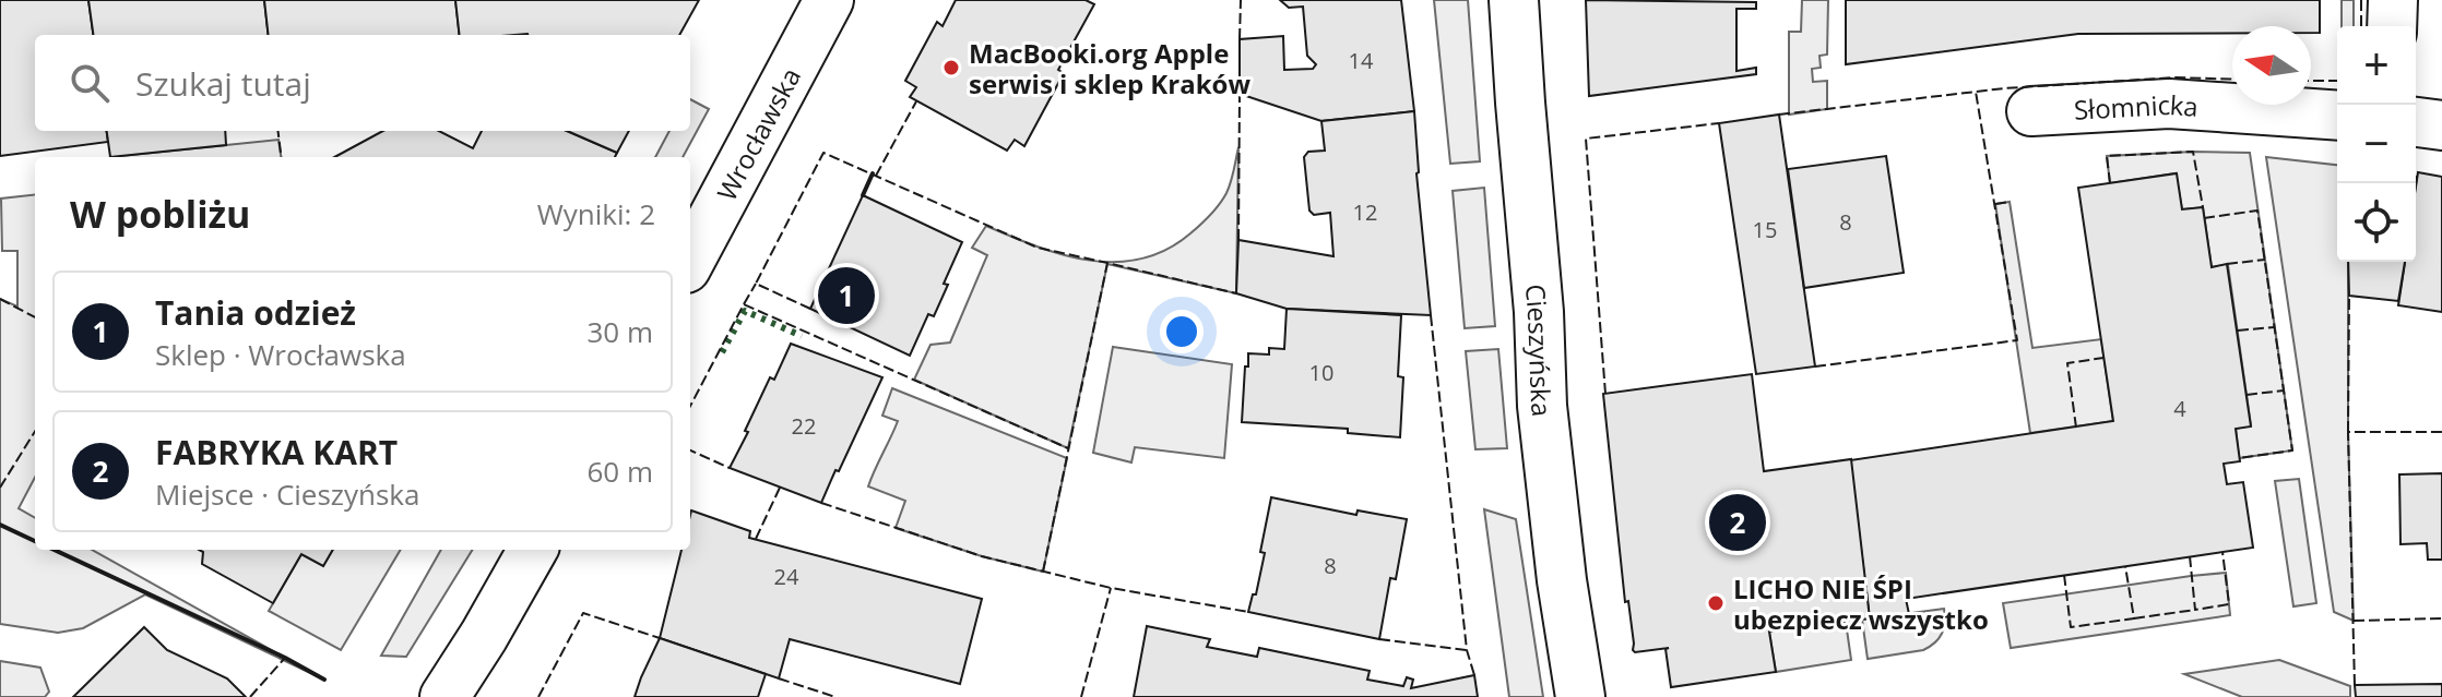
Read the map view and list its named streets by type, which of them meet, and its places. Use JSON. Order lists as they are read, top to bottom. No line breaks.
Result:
{"streets":{"street":["Słomnicka","Wrocławska","Cieszyńska"]},"places":["MacBooki.org Apple serwis i sklep Kraków","LICHO NIE ŚPI ubezpiecz wszystko"],"house_numbers":["14","12","8","15","10","4","22","8","24"],"north":"left","page":{"map_buttons":["+","−"],"search":"Szukaj tutaj","heading":["W pobliżu","Wyniki: 2"],"pins":["1","2"],"list":[{"mark":"1","name":"Tania odzież","note":"Sklep · Wrocławska","value":"30 m"},{"mark":"2","name":"FABRYKA KART","note":"Miejsce · Cieszyńska","value":"60 m"}]}}
